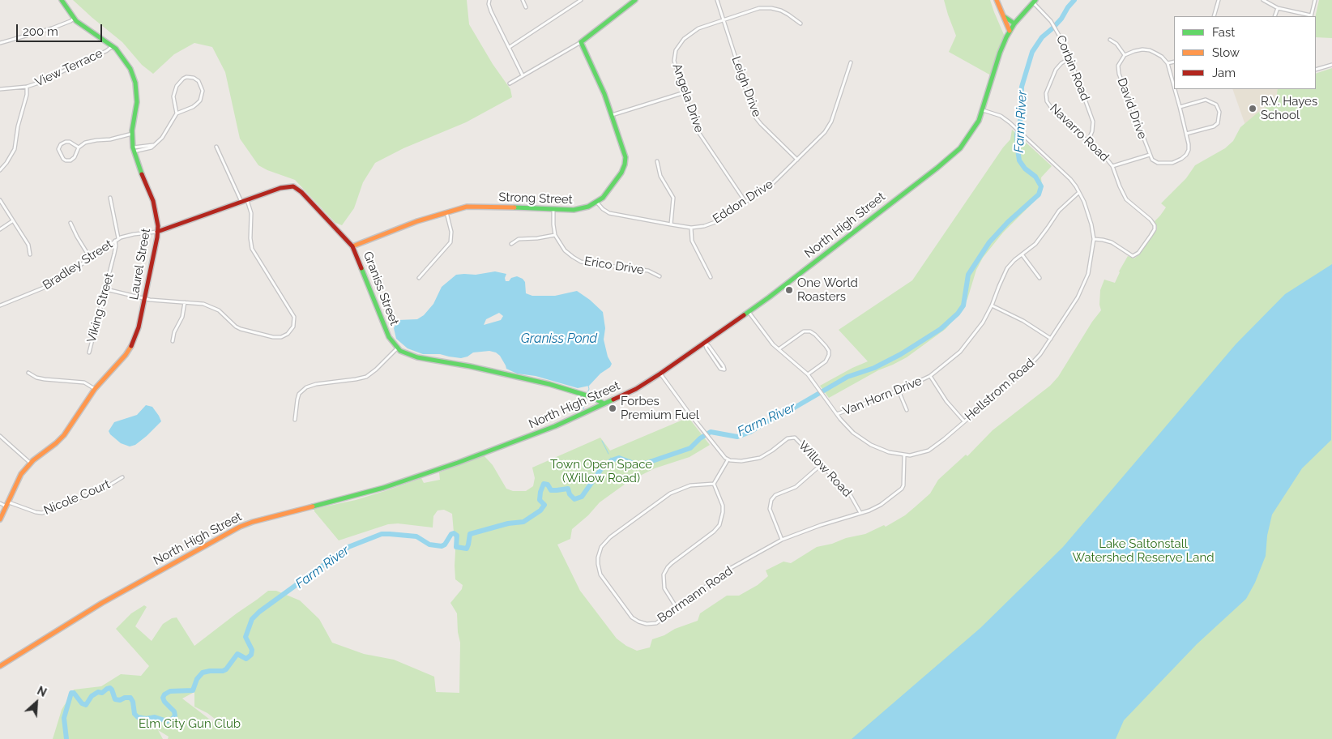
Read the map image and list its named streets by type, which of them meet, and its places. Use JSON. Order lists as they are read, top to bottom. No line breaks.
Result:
{"streets":{"street":["View Terrace","Corbin Road","Leigh Drive","Angela Drive","David Drive","Navarro Road","Strong Street","Eddon Drive","North High Street","Laurel Street","Bradley Street","Erico Drive","Graniss Street","Viking Street","Hellstrom Road","Van Horn Drive","Willow Road","Nicole Court","Borrmann Road"]},"crossings":[["View Terrace","Laurel Street"],["Corbin Road","Navarro Road"],["Corbin Road","North High Street"],["Leigh Drive","Angela Drive"],["Leigh Drive","Eddon Drive"],["Angela Drive","Eddon Drive"],["David Drive","Navarro Road"],["Navarro Road","Hellstrom Road"],["Strong Street","Eddon Drive"],["Strong Street","Erico Drive"],["Strong Street","Graniss Street"],["North High Street","Hellstrom Road"],["Laurel Street","Bradley Street"],["Laurel Street","Graniss Street"],["Laurel Street","Nicole Court"],["Bradley Street","Graniss Street"],["Bradley Street","Viking Street"],["Hellstrom Road","Van Horn Drive"],["Hellstrom Road","Borrmann Road"],["Willow Road","Borrmann Road"]],"water":["Farm River","Graniss Pond"],"parks":["Town Open Space (Willow Road)","Lake Saltonstall Watershed Reserve Land","Elm City Gun Club"],"places":["R.V. Hayes School","One World Roasters","Forbes Premium Fuel"],"legend":["Fast","Slow","Jam"],"scale_bar":"200 m","north":"top right"}
